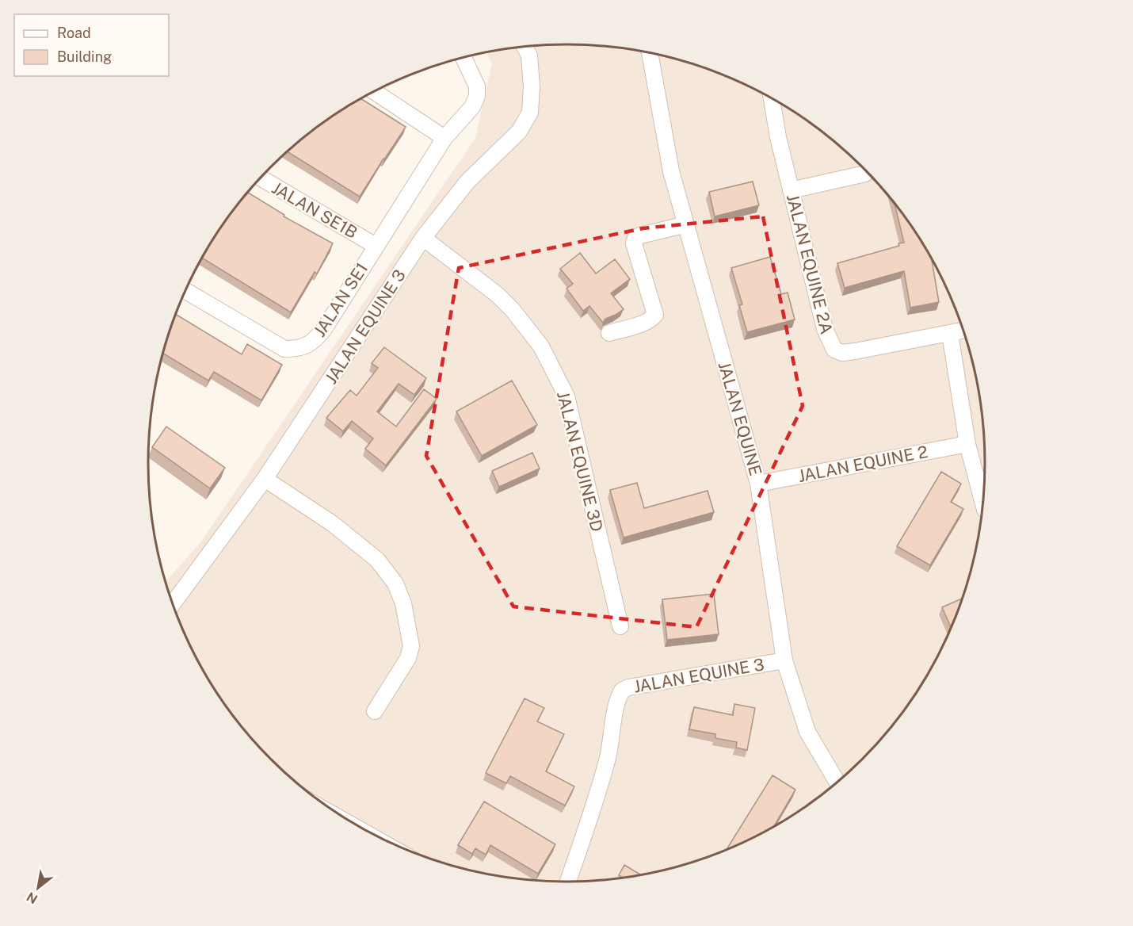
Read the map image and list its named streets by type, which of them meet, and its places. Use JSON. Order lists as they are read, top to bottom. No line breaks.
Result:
{"streets":{"street":["JALAN SE1B","JALAN EQUINE 2A","JALAN SE1","JALAN EQUINE 3","JALAN EQUINE","JALAN EQUINE 3D","JALAN EQUINE 2"]},"crossings":[["JALAN SE1B","JALAN SE1"],["JALAN EQUINE 3","JALAN EQUINE"],["JALAN EQUINE 3","JALAN EQUINE 3D"],["JALAN EQUINE","JALAN EQUINE 2"]],"legend":["Road","Building"],"north":"bottom left"}
